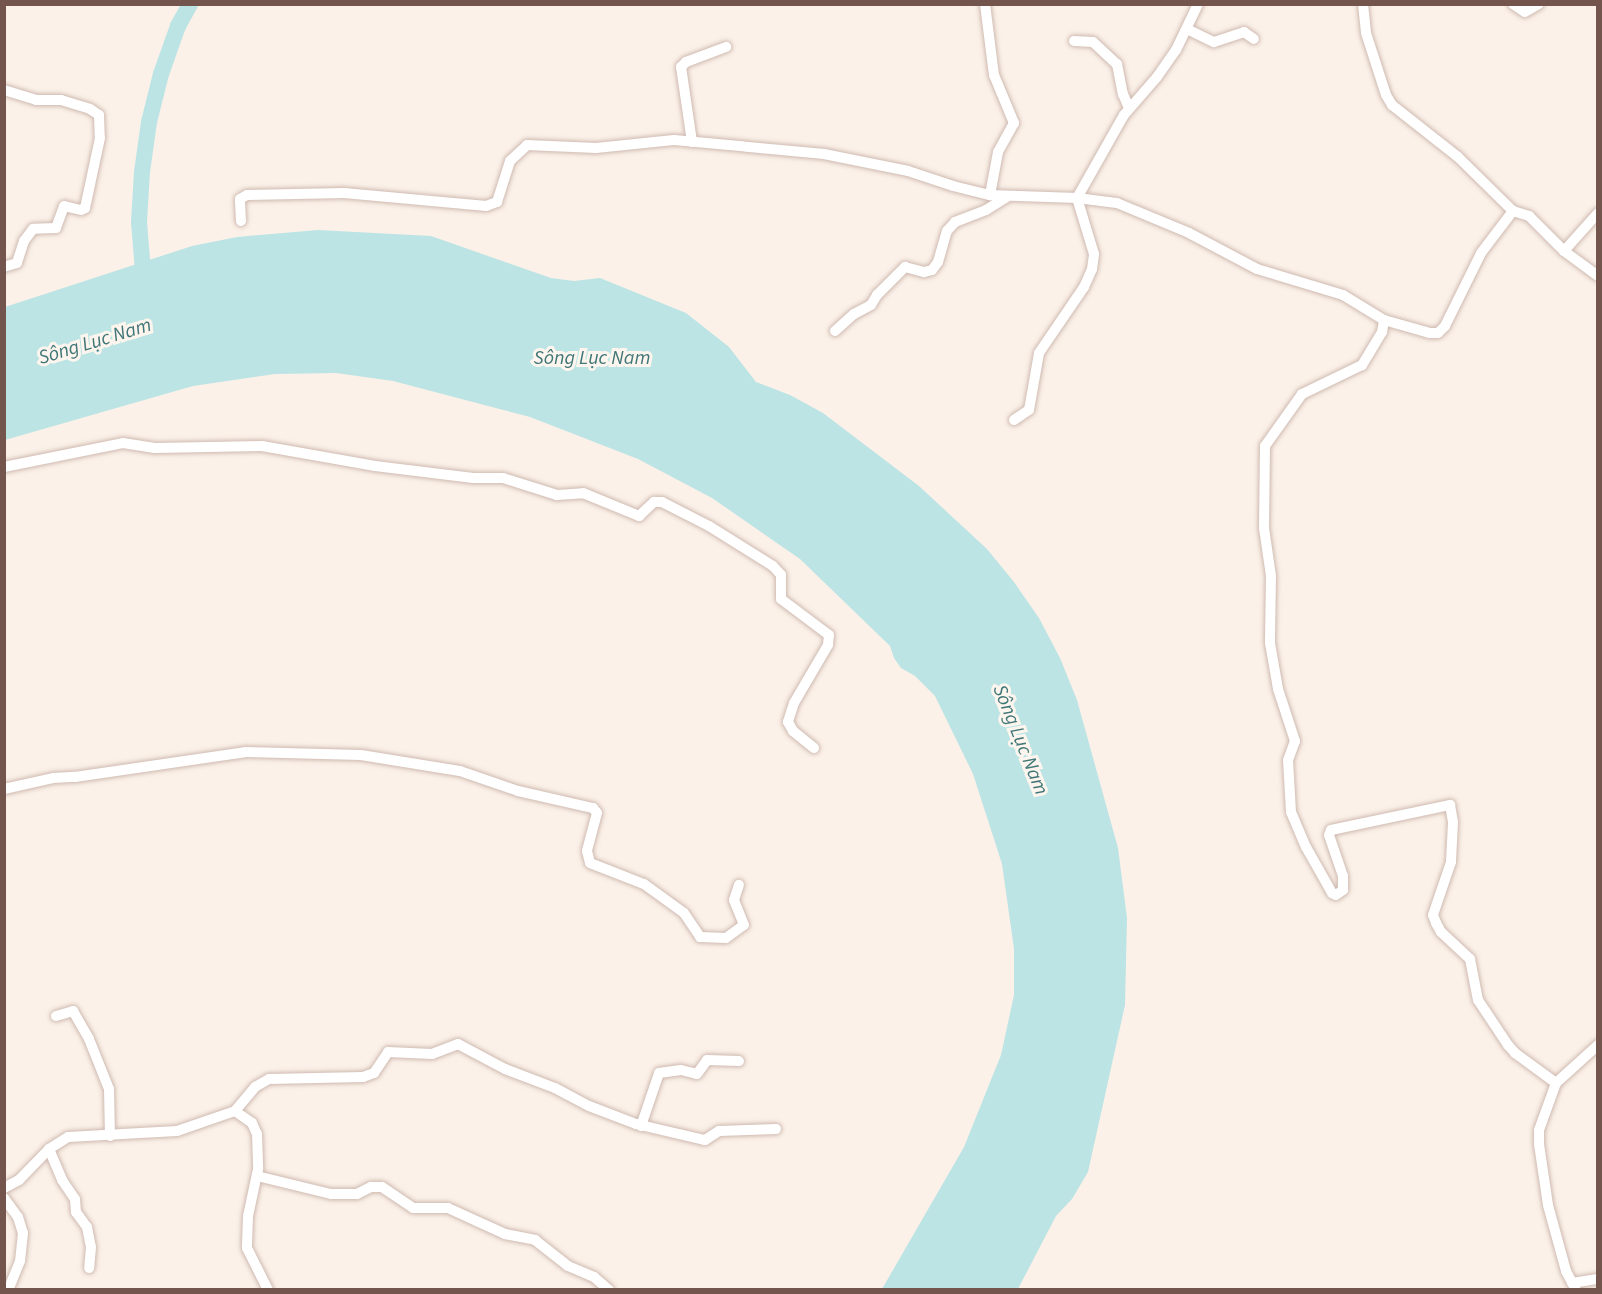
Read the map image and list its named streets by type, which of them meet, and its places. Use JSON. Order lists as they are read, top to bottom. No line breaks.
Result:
{"water":["Sông Lục Nam"]}
